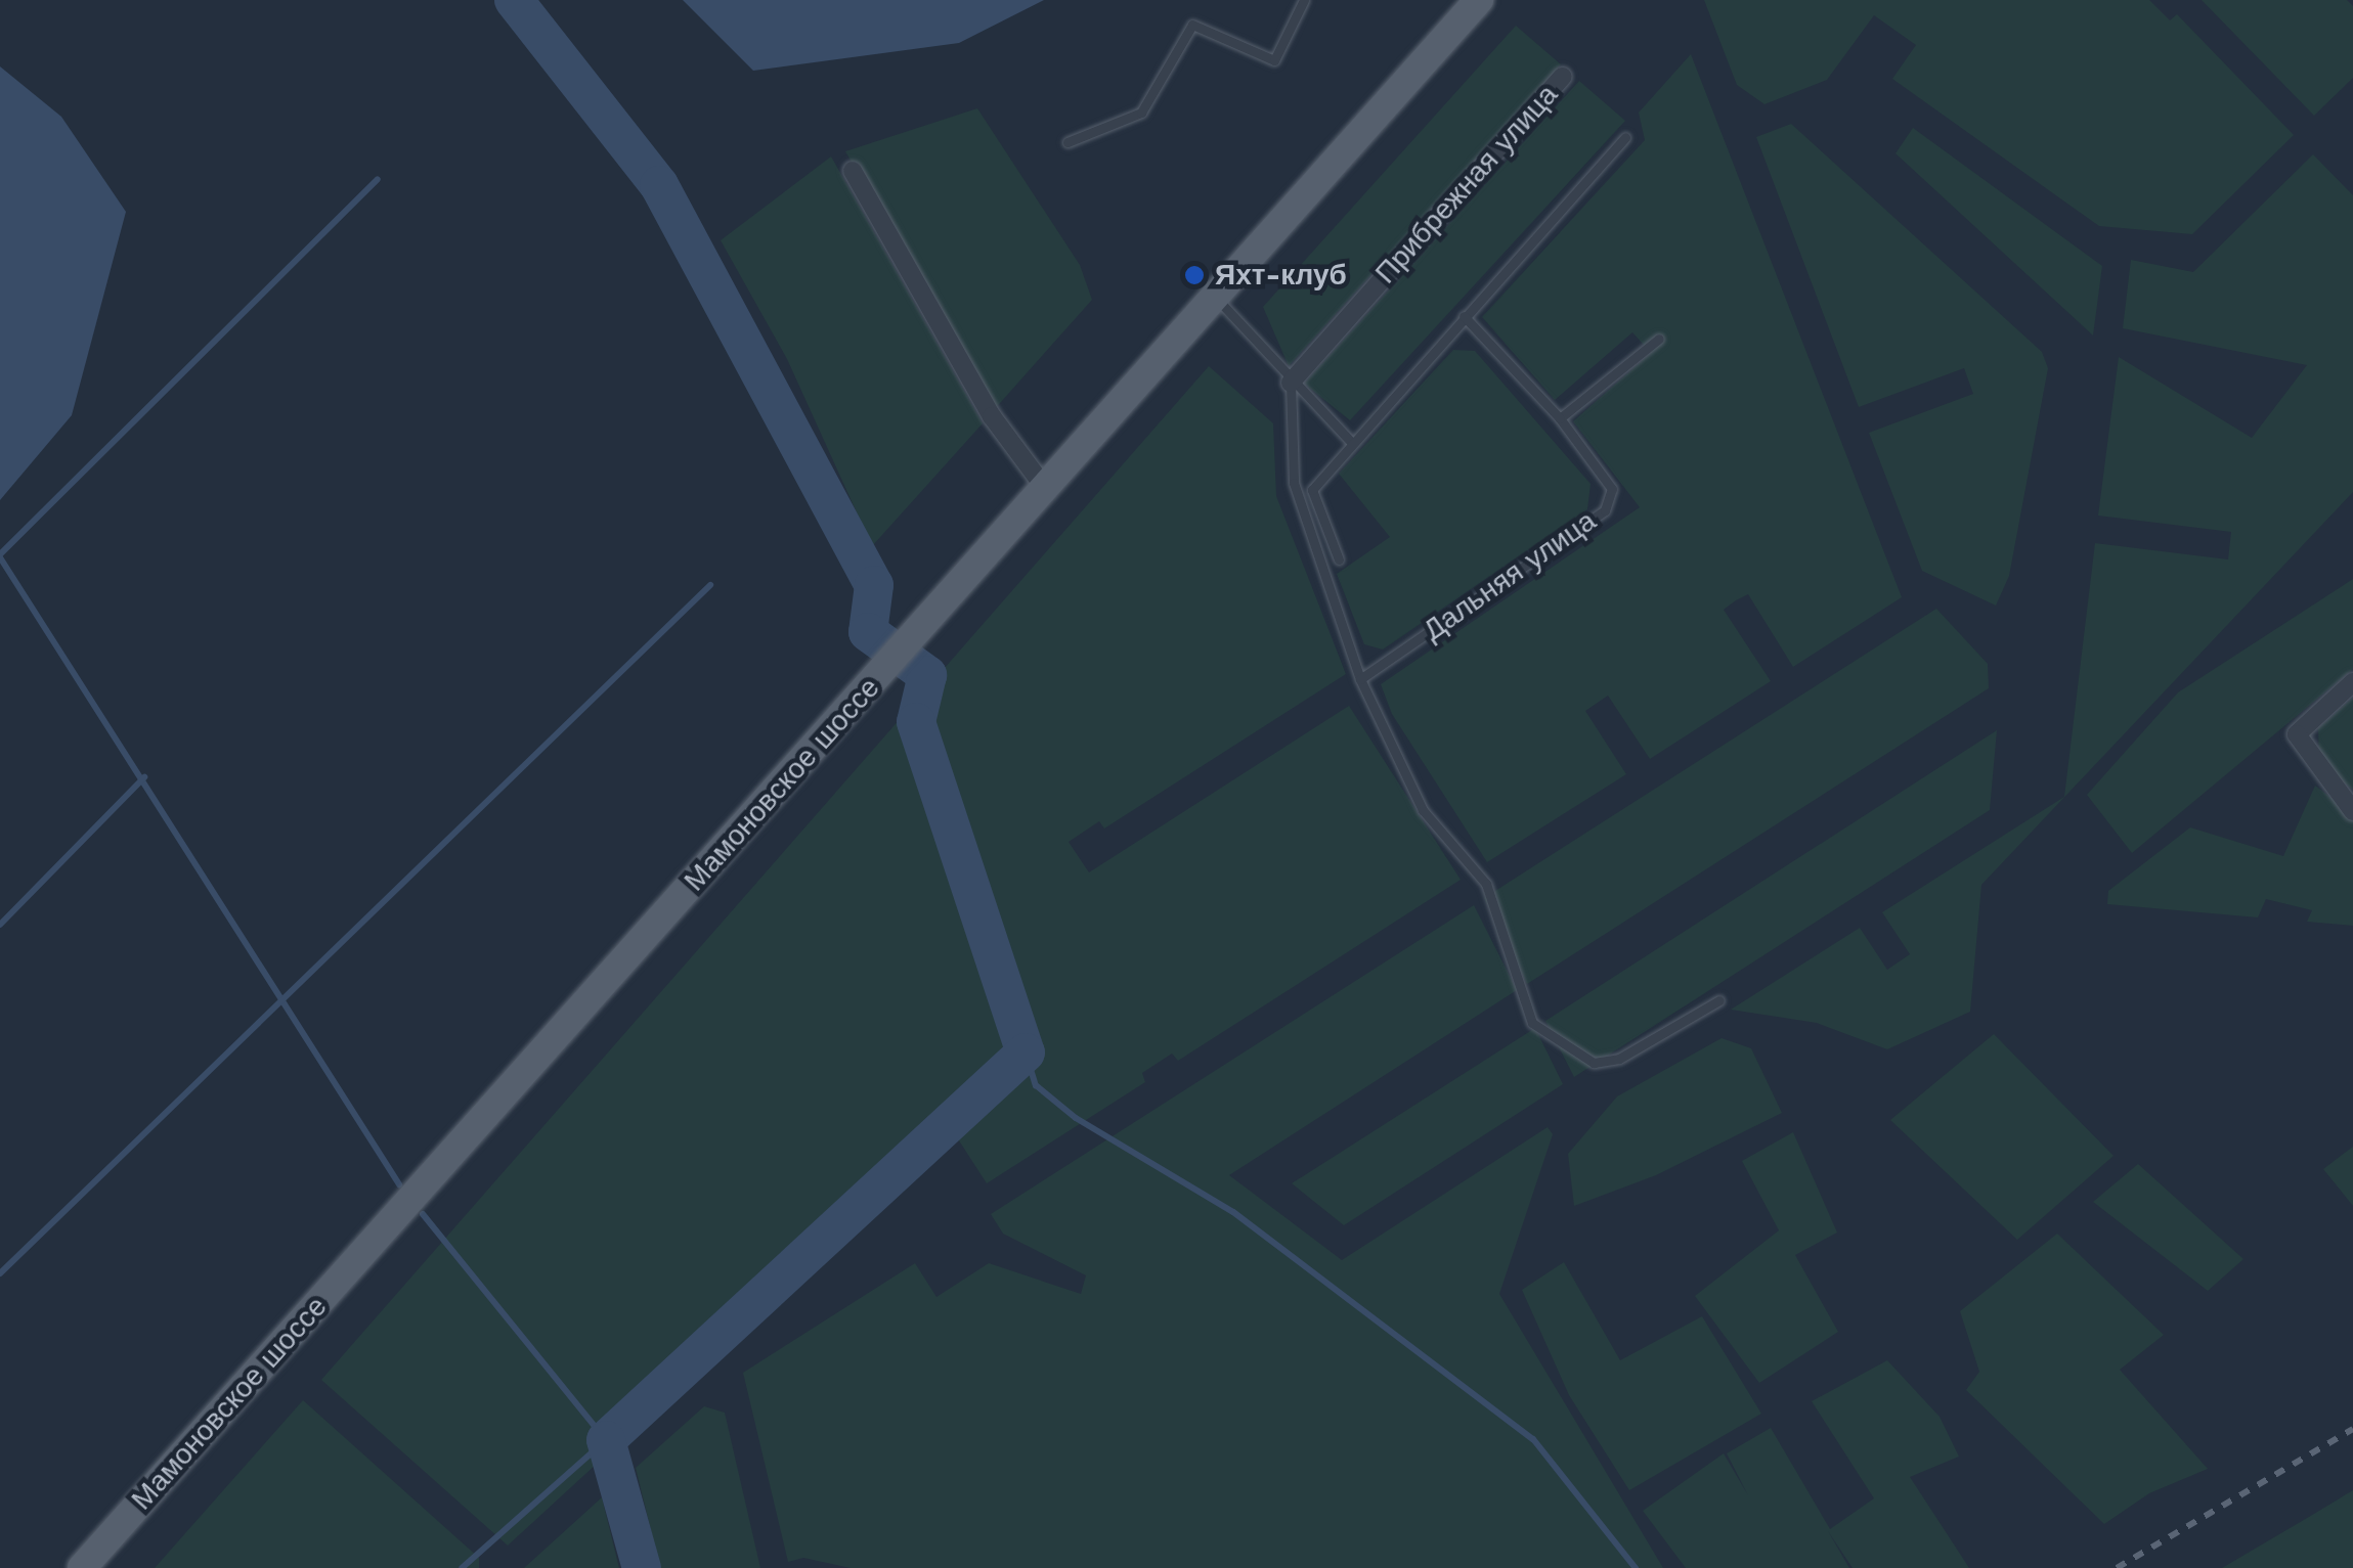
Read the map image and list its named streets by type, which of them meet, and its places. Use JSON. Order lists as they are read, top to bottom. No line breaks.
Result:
{"streets":{"main road":["Мамоновское шоссе"],"street":["Прибрежная улица"],"lane":["Дальняя улица"]},"places":["Яхт-клуб"]}
